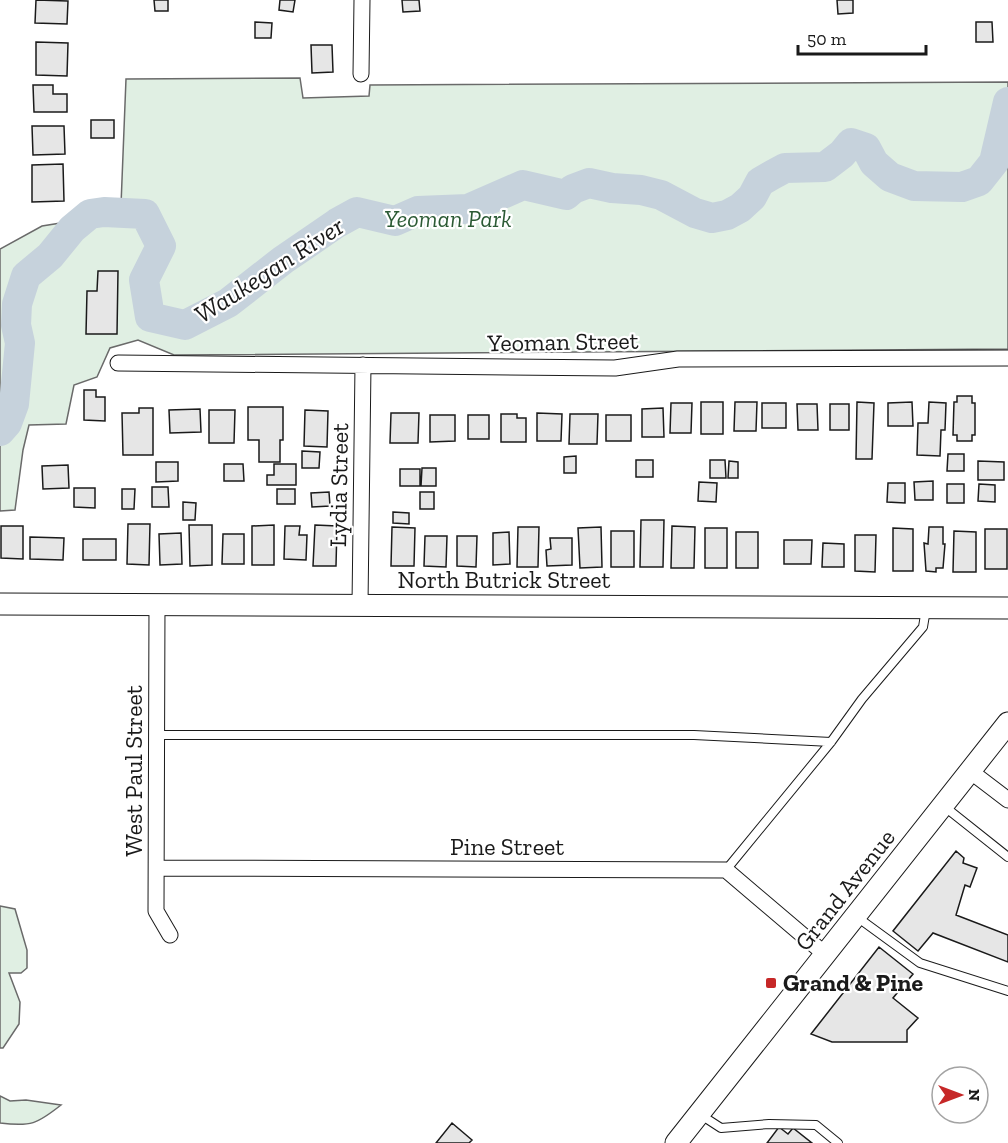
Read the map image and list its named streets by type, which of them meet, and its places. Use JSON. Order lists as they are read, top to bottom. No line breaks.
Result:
{"streets":{"street":["Yeoman Street","Lydia Street","North Butrick Street","West Paul Street","Pine Street","Grand Avenue"]},"crossings":[["Yeoman Street","Lydia Street"],["Lydia Street","North Butrick Street"],["North Butrick Street","West Paul Street"],["West Paul Street","Pine Street"]],"water":["Waukegan River"],"parks":["Yeoman Park"],"places":{"transit":["Grand & Pine"]},"scale_bar":"50 m","north":"right"}
